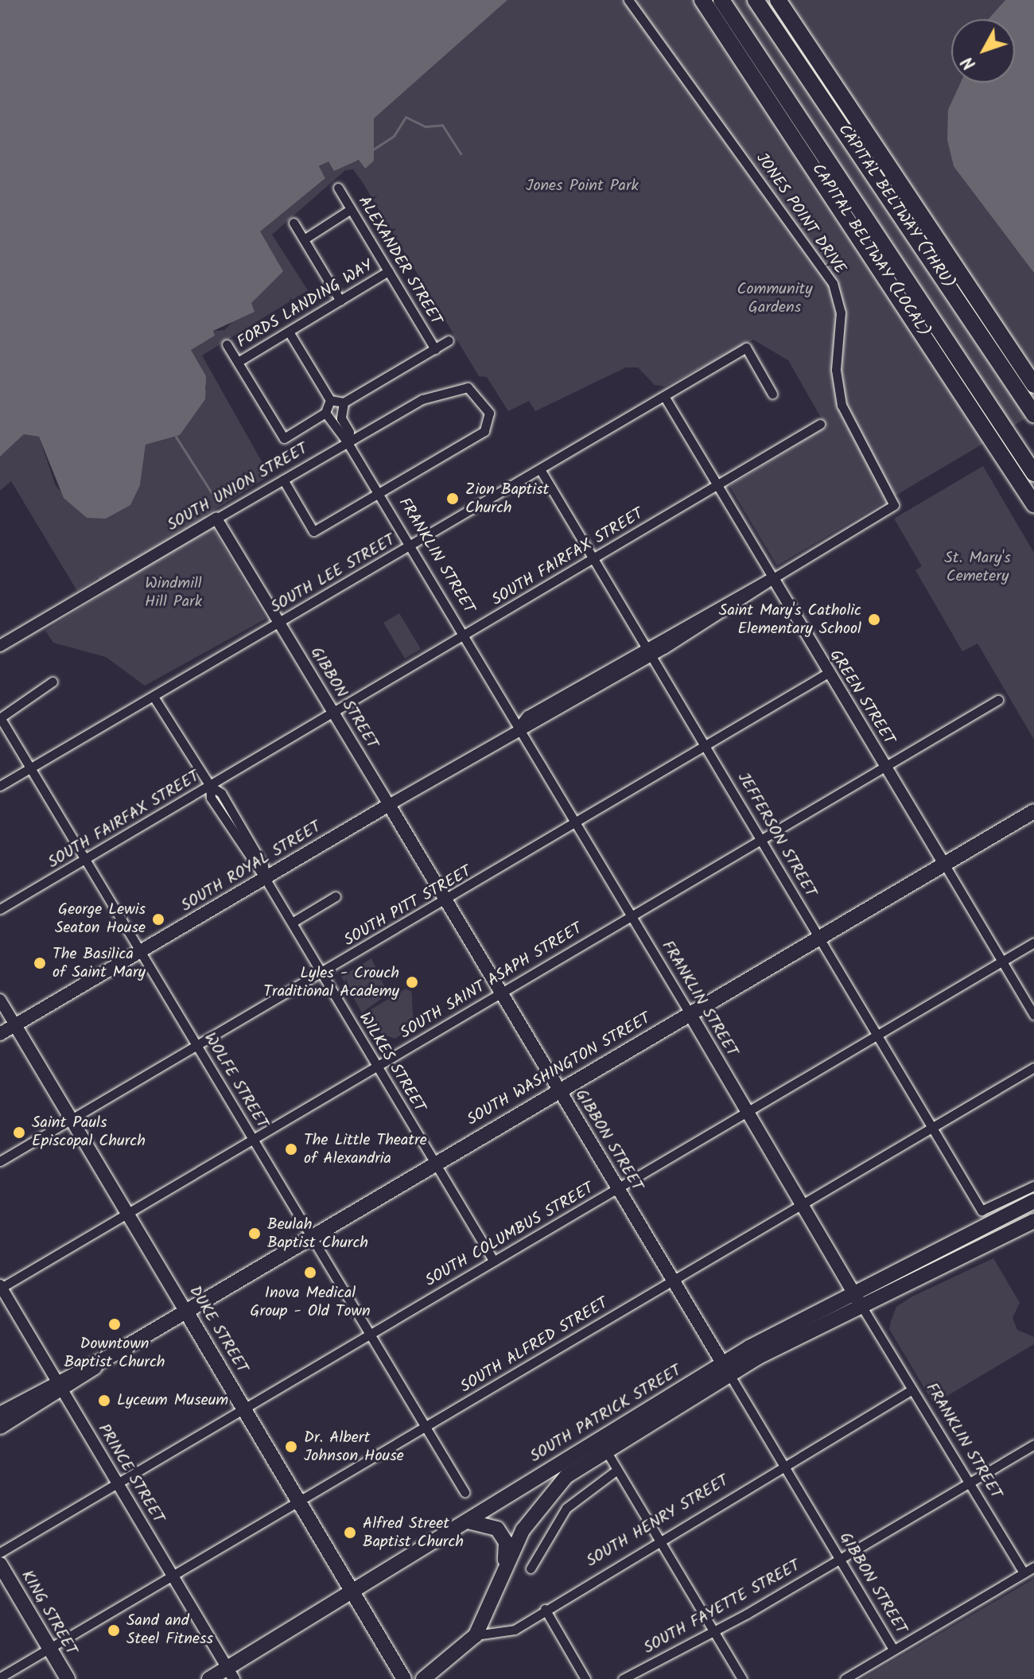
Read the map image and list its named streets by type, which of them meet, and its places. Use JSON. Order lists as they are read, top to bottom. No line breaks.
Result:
{"streets":{"highway":["CAPITAL BELTWAY (THRU)","CAPITAL BELTWAY (LOCAL)"],"main road":["FRANKLIN STREET","GIBBON STREET","SOUTH ROYAL STREET","SOUTH WASHINGTON STREET","DUKE STREET","SOUTH PATRICK STREET","KING STREET"],"street":["JONES POINT DRIVE","ALEXANDER STREET","FORDS LANDING WAY","SOUTH UNION STREET","SOUTH FAIRFAX STREET","SOUTH LEE STREET","GREEN STREET","JEFFERSON STREET","SOUTH PITT STREET","SOUTH SAINT ASAPH STREET","WILKES STREET","WOLFE STREET","SOUTH COLUMBUS STREET","SOUTH ALFRED STREET","PRINCE STREET","SOUTH HENRY STREET","SOUTH FAYETTE STREET"]},"crossings":[["CAPITAL BELTWAY (THRU)","CAPITAL BELTWAY (LOCAL)"],["JONES POINT DRIVE","SOUTH ROYAL STREET"],["ALEXANDER STREET","FORDS LANDING WAY"],["SOUTH UNION STREET","FRANKLIN STREET"],["SOUTH UNION STREET","GIBBON STREET"],["FRANKLIN STREET","SOUTH FAIRFAX STREET"],["FRANKLIN STREET","SOUTH LEE STREET"],["FRANKLIN STREET","SOUTH ROYAL STREET"],["FRANKLIN STREET","SOUTH PITT STREET"],["FRANKLIN STREET","SOUTH SAINT ASAPH STREET"],["FRANKLIN STREET","SOUTH WASHINGTON STREET"],["FRANKLIN STREET","SOUTH COLUMBUS STREET"],["FRANKLIN STREET","SOUTH ALFRED STREET"],["FRANKLIN STREET","SOUTH PATRICK STREET"],["FRANKLIN STREET","SOUTH HENRY STREET"],["FRANKLIN STREET","SOUTH FAYETTE STREET"],["SOUTH FAIRFAX STREET","GREEN STREET"],["SOUTH FAIRFAX STREET","GIBBON STREET"],["SOUTH FAIRFAX STREET","JEFFERSON STREET"],["SOUTH FAIRFAX STREET","WILKES STREET"],["SOUTH FAIRFAX STREET","WOLFE STREET"],["SOUTH LEE STREET","GREEN STREET"],["SOUTH LEE STREET","GIBBON STREET"],["SOUTH LEE STREET","JEFFERSON STREET"],["SOUTH LEE STREET","WILKES STREET"],["SOUTH LEE STREET","WOLFE STREET"],["GREEN STREET","SOUTH ROYAL STREET"],["GREEN STREET","SOUTH PITT STREET"],["GREEN STREET","SOUTH SAINT ASAPH STREET"],["GREEN STREET","SOUTH WASHINGTON STREET"],["GREEN STREET","SOUTH COLUMBUS STREET"],["GIBBON STREET","SOUTH ROYAL STREET"],["GIBBON STREET","SOUTH PITT STREET"],["GIBBON STREET","SOUTH SAINT ASAPH STREET"],["GIBBON STREET","SOUTH WASHINGTON STREET"],["GIBBON STREET","SOUTH COLUMBUS STREET"],["GIBBON STREET","SOUTH ALFRED STREET"],["GIBBON STREET","SOUTH PATRICK STREET"],["GIBBON STREET","SOUTH HENRY STREET"],["GIBBON STREET","SOUTH FAYETTE STREET"],["JEFFERSON STREET","SOUTH ROYAL STREET"],["JEFFERSON STREET","SOUTH PITT STREET"],["JEFFERSON STREET","SOUTH SAINT ASAPH STREET"],["JEFFERSON STREET","SOUTH WASHINGTON STREET"],["JEFFERSON STREET","SOUTH COLUMBUS STREET"],["JEFFERSON STREET","SOUTH ALFRED STREET"],["SOUTH ROYAL STREET","WILKES STREET"],["SOUTH ROYAL STREET","WOLFE STREET"],["SOUTH ROYAL STREET","DUKE STREET"],["SOUTH PITT STREET","WILKES STREET"],["SOUTH PITT STREET","WOLFE STREET"],["SOUTH PITT STREET","DUKE STREET"],["SOUTH SAINT ASAPH STREET","WILKES STREET"],["SOUTH SAINT ASAPH STREET","WOLFE STREET"],["SOUTH SAINT ASAPH STREET","DUKE STREET"],["SOUTH SAINT ASAPH STREET","PRINCE STREET"],["WILKES STREET","SOUTH WASHINGTON STREET"],["WILKES STREET","SOUTH COLUMBUS STREET"],["SOUTH WASHINGTON STREET","WOLFE STREET"],["SOUTH WASHINGTON STREET","DUKE STREET"],["SOUTH WASHINGTON STREET","PRINCE STREET"],["WOLFE STREET","SOUTH COLUMBUS STREET"],["WOLFE STREET","SOUTH ALFRED STREET"],["SOUTH COLUMBUS STREET","DUKE STREET"],["SOUTH COLUMBUS STREET","PRINCE STREET"],["DUKE STREET","SOUTH ALFRED STREET"],["DUKE STREET","SOUTH PATRICK STREET"],["SOUTH ALFRED STREET","PRINCE STREET"],["SOUTH ALFRED STREET","KING STREET"],["SOUTH PATRICK STREET","PRINCE STREET"],["SOUTH PATRICK STREET","SOUTH HENRY STREET"]],"parks":["Jones Point Park","Community Gardens","St. Mary's Cemetery","Windmill Hill Park"],"places":["Zion Baptist Church","Saint Mary's Catholic Elementary School","George Lewis Seaton House","The Basilica of Saint Mary","Lyles - Crouch Traditional Academy","Saint Pauls Episcopal Church","The Little Theatre of Alexandria","Beulah Baptist Church","Inova Medical Group - Old Town","Downtown Baptist Church","Lyceum Museum","Dr. Albert Johnson House","Alfred Street Baptist Church","Sand and Steel Fitness"],"north":"bottom left"}
